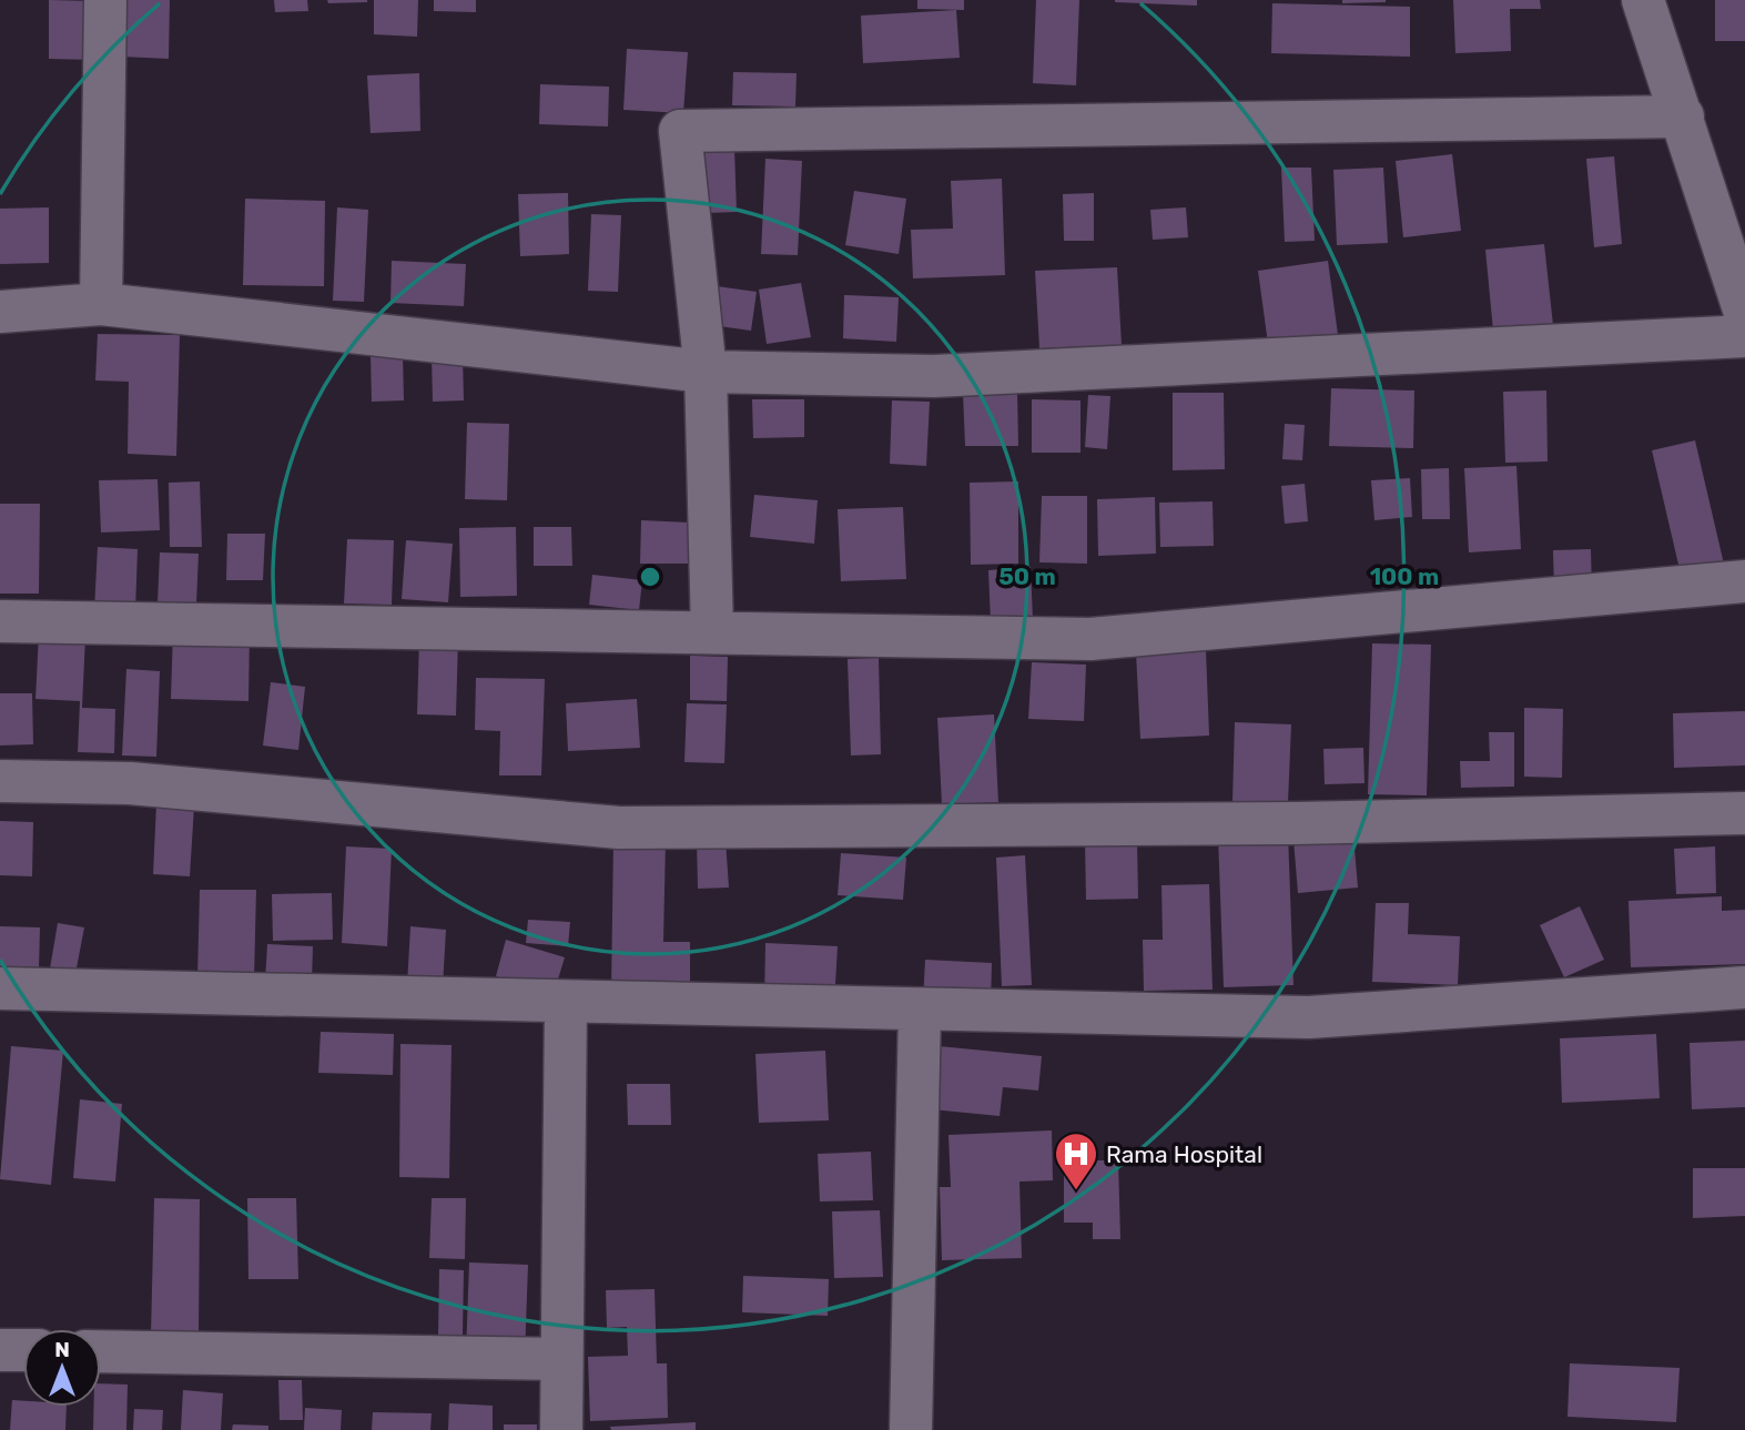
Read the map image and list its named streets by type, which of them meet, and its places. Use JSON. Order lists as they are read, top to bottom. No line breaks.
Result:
{"places":{"hospital":["Rama Hospital"]},"north":"top","rings":["50 m","100 m"]}
